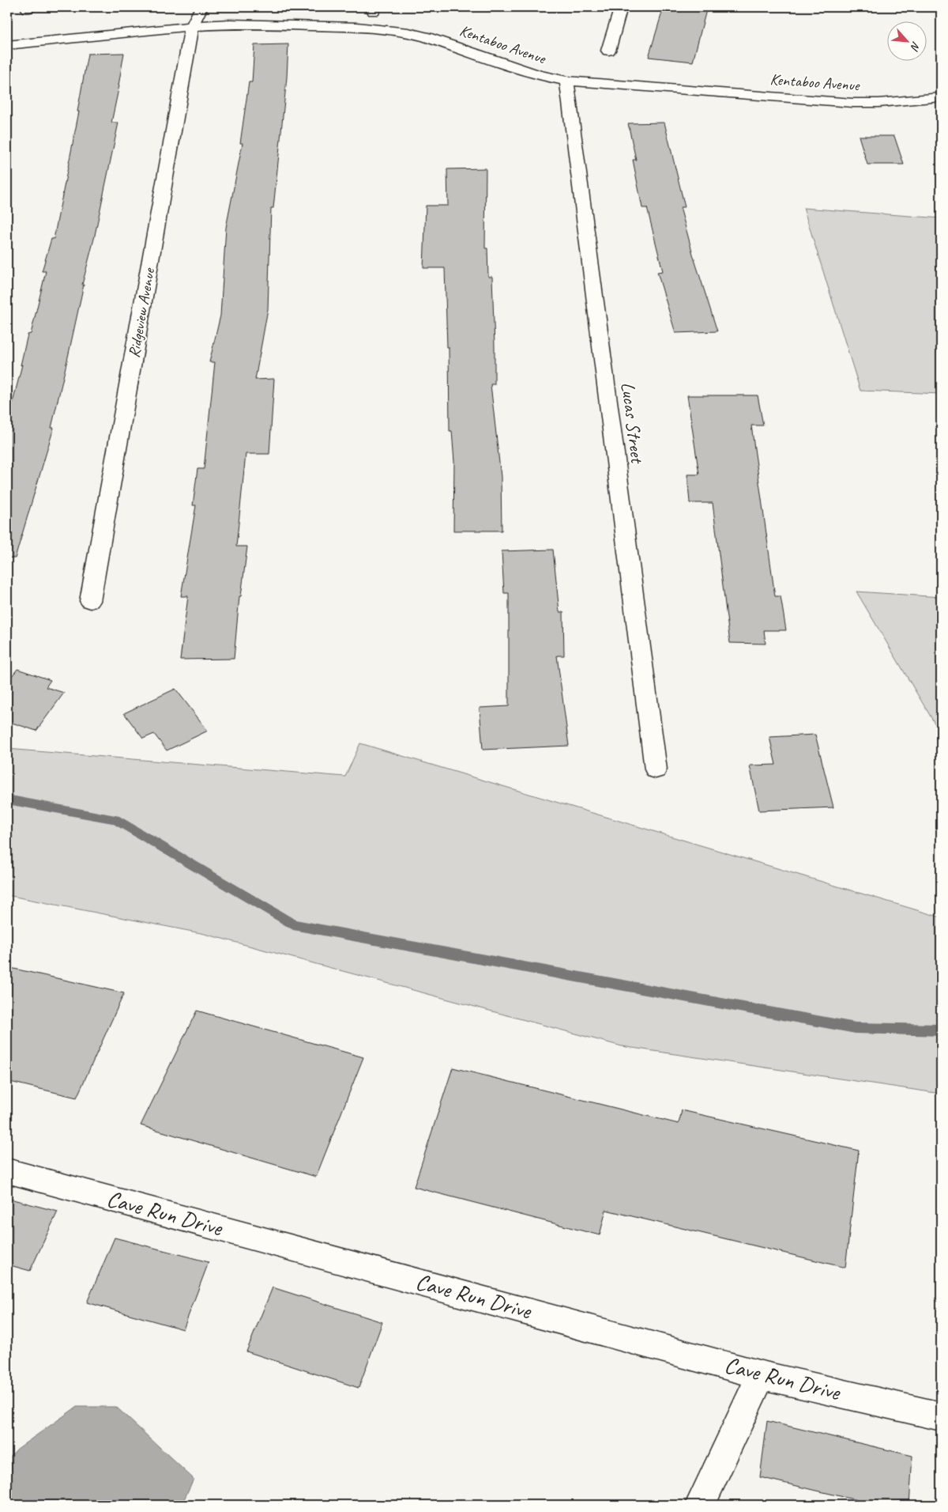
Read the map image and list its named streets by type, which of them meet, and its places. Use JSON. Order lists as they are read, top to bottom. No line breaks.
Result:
{"streets":{"street":["Kentaboo Avenue","Ridgeview Avenue","Lucas Street","Cave Run Drive"]},"crossings":[["Kentaboo Avenue","Ridgeview Avenue"],["Kentaboo Avenue","Lucas Street"]],"north":"bottom right"}
